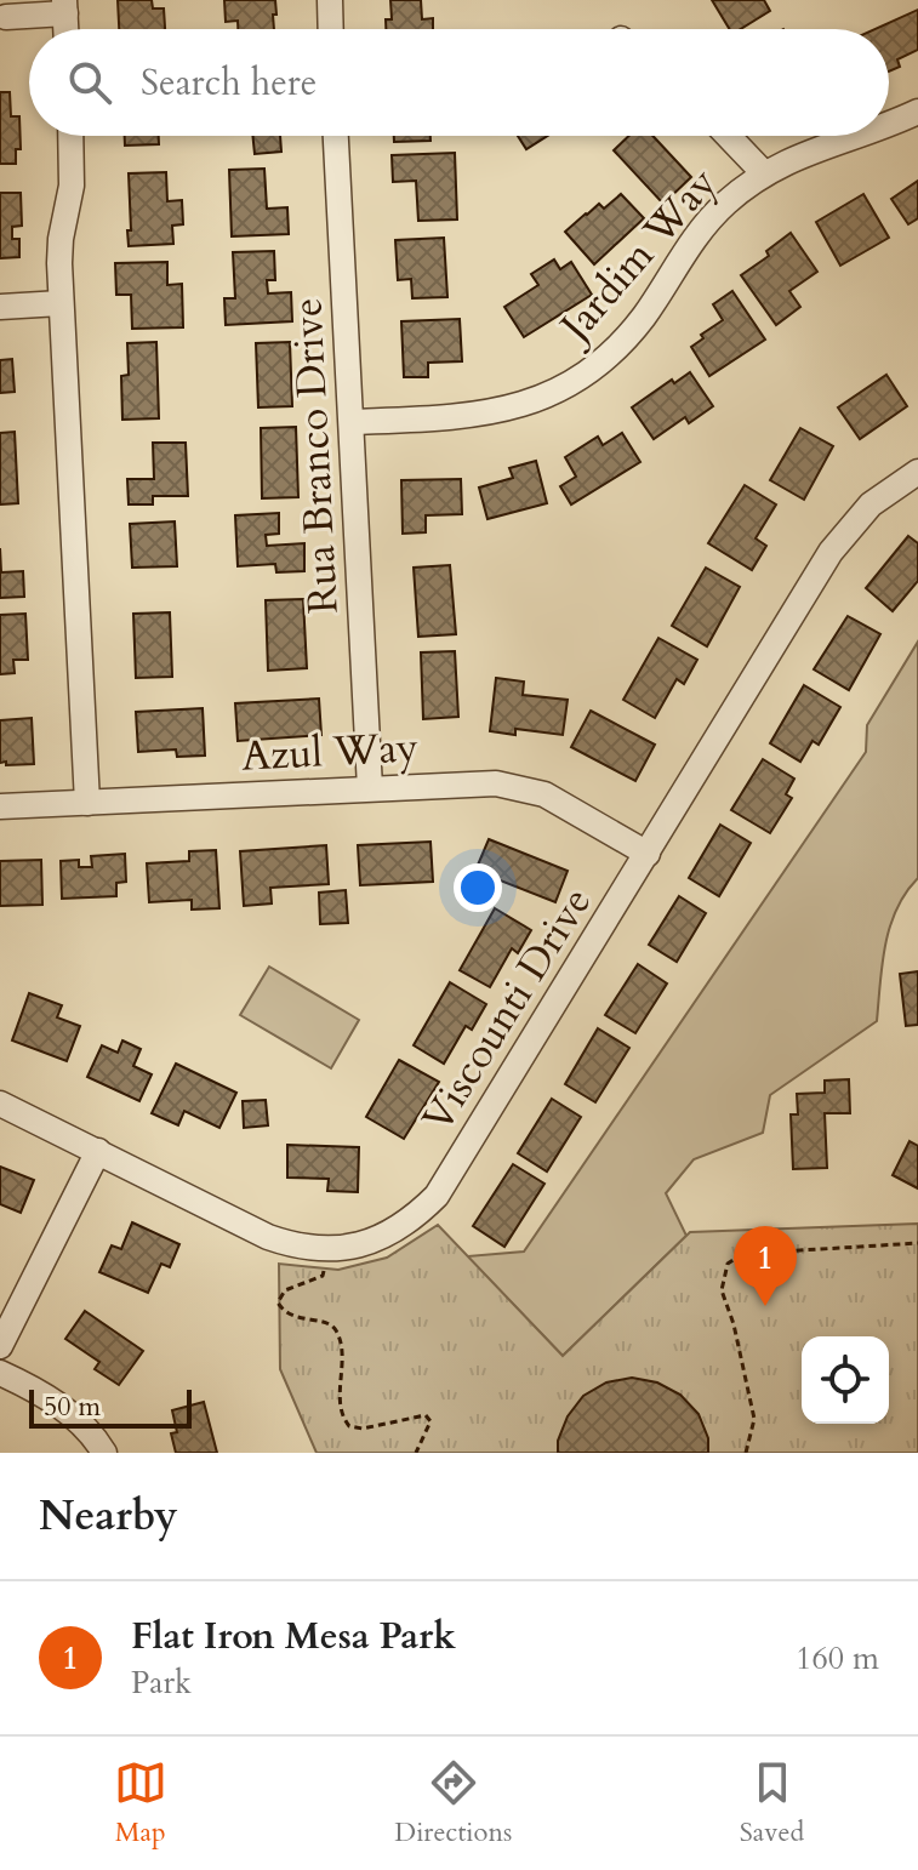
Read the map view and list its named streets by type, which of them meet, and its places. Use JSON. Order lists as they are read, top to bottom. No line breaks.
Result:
{"streets":{"street":["Jardim Way","Rua Branco Drive","Azul Way","Viscounti Drive"]},"crossings":[["Jardim Way","Rua Branco Drive"],["Rua Branco Drive","Azul Way"],["Azul Way","Viscounti Drive"]],"scale_bar":"50 m","page":{"search":"Search here","pins":"1","scale":"50 m","heading":"Nearby","list":[{"mark":"1","name":"Flat Iron Mesa Park","note":"Park","value":"160 m"}],"nav":["Map","Directions","Saved"]}}
